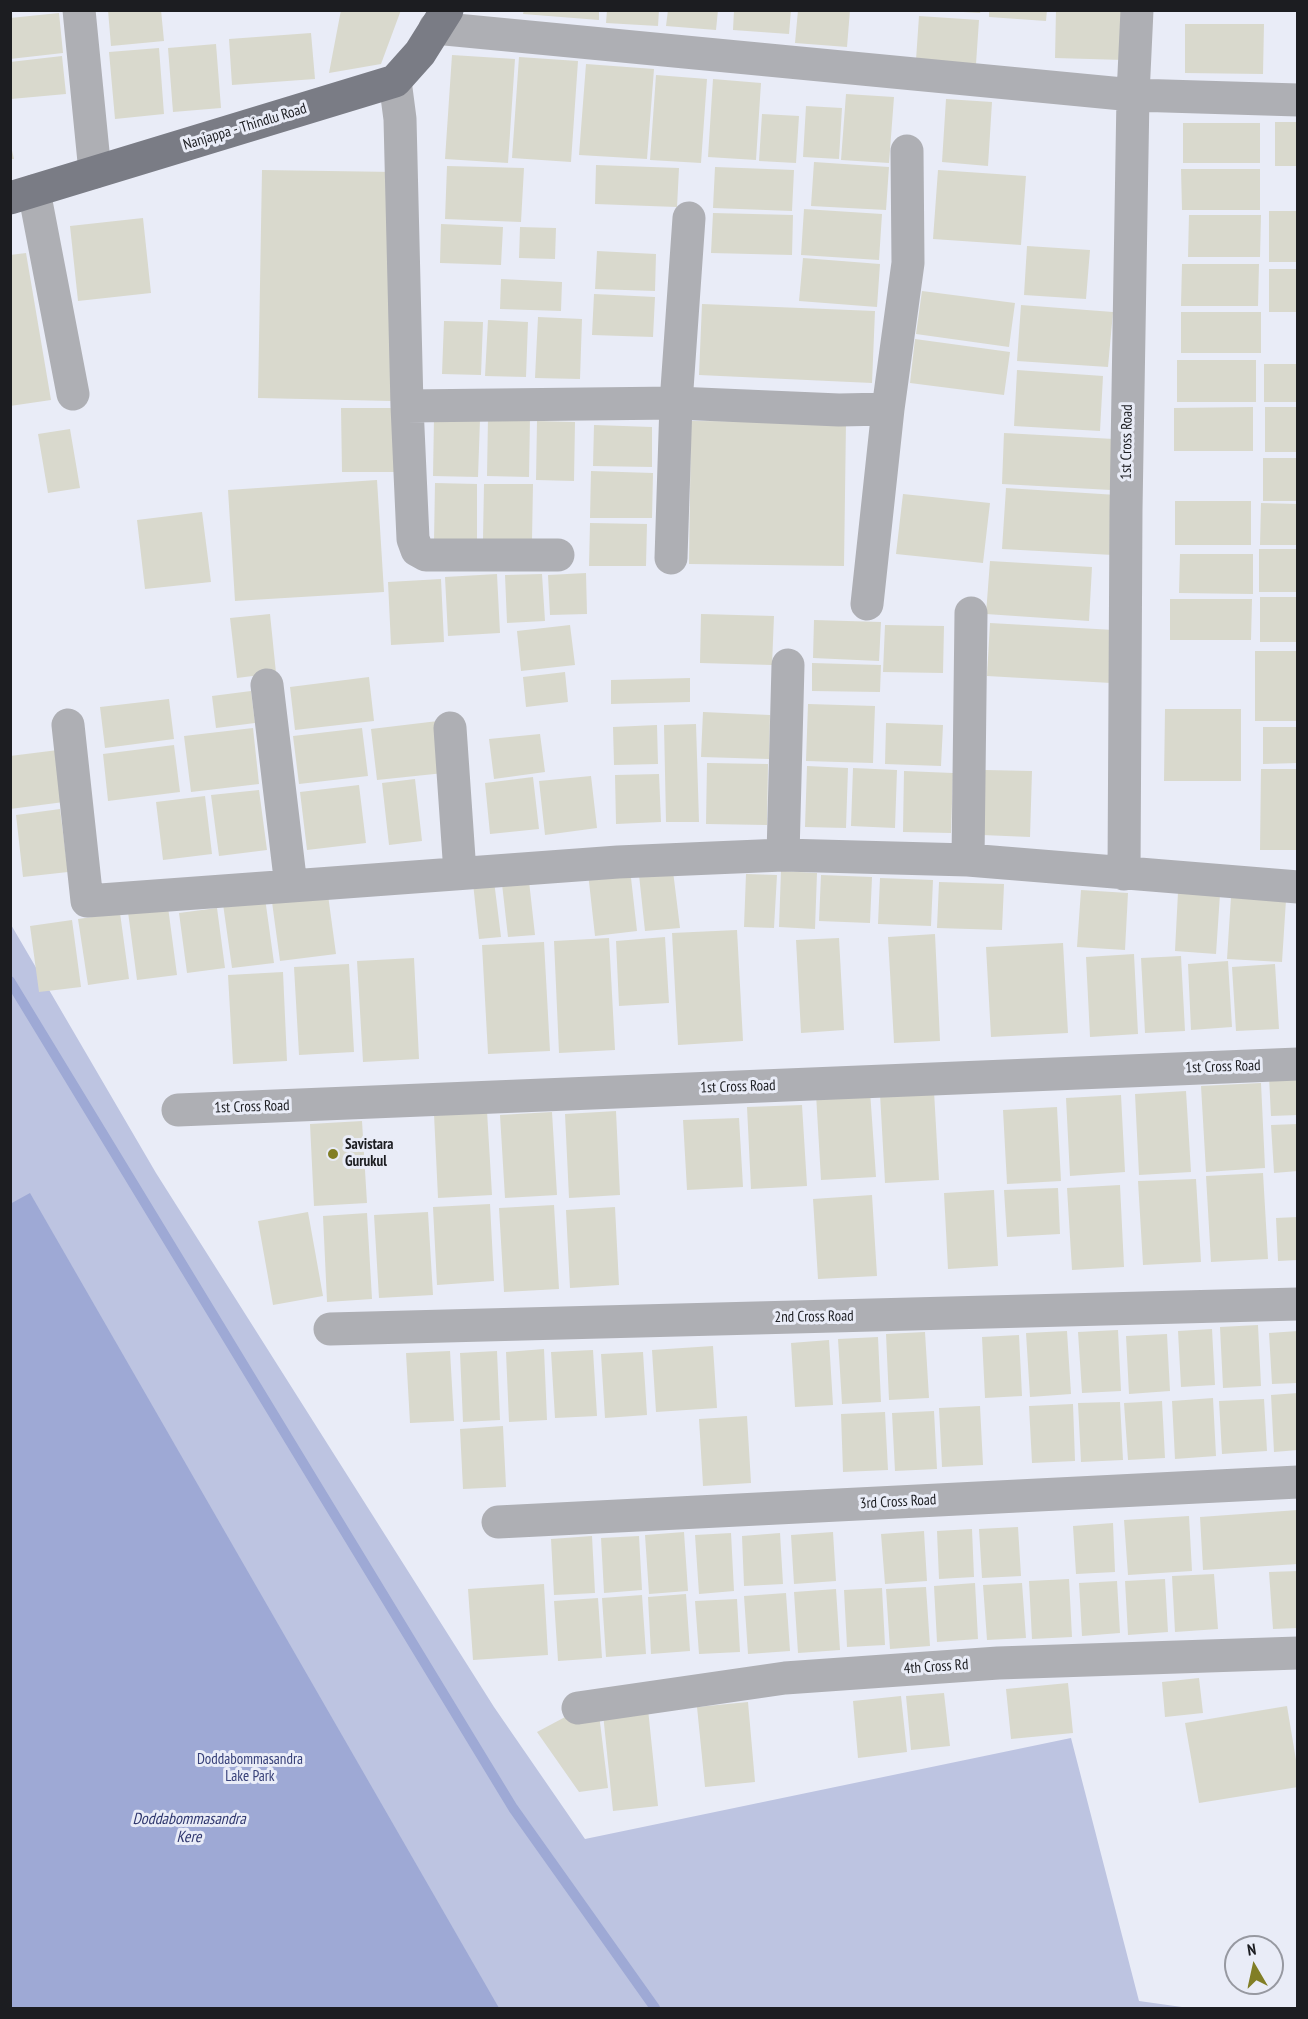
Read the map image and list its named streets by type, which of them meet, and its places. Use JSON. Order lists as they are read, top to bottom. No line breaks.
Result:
{"streets":{"main road":["Nanjappa - Thindlu Road"],"street":["1st Cross Road","2nd Cross Road","3rd Cross Road","4th Cross Rd"]},"water":["Doddabommasandra Kere"],"parks":["Doddabommasandra Lake Park"],"places":["Savistara Gurukul"],"north":"top"}
